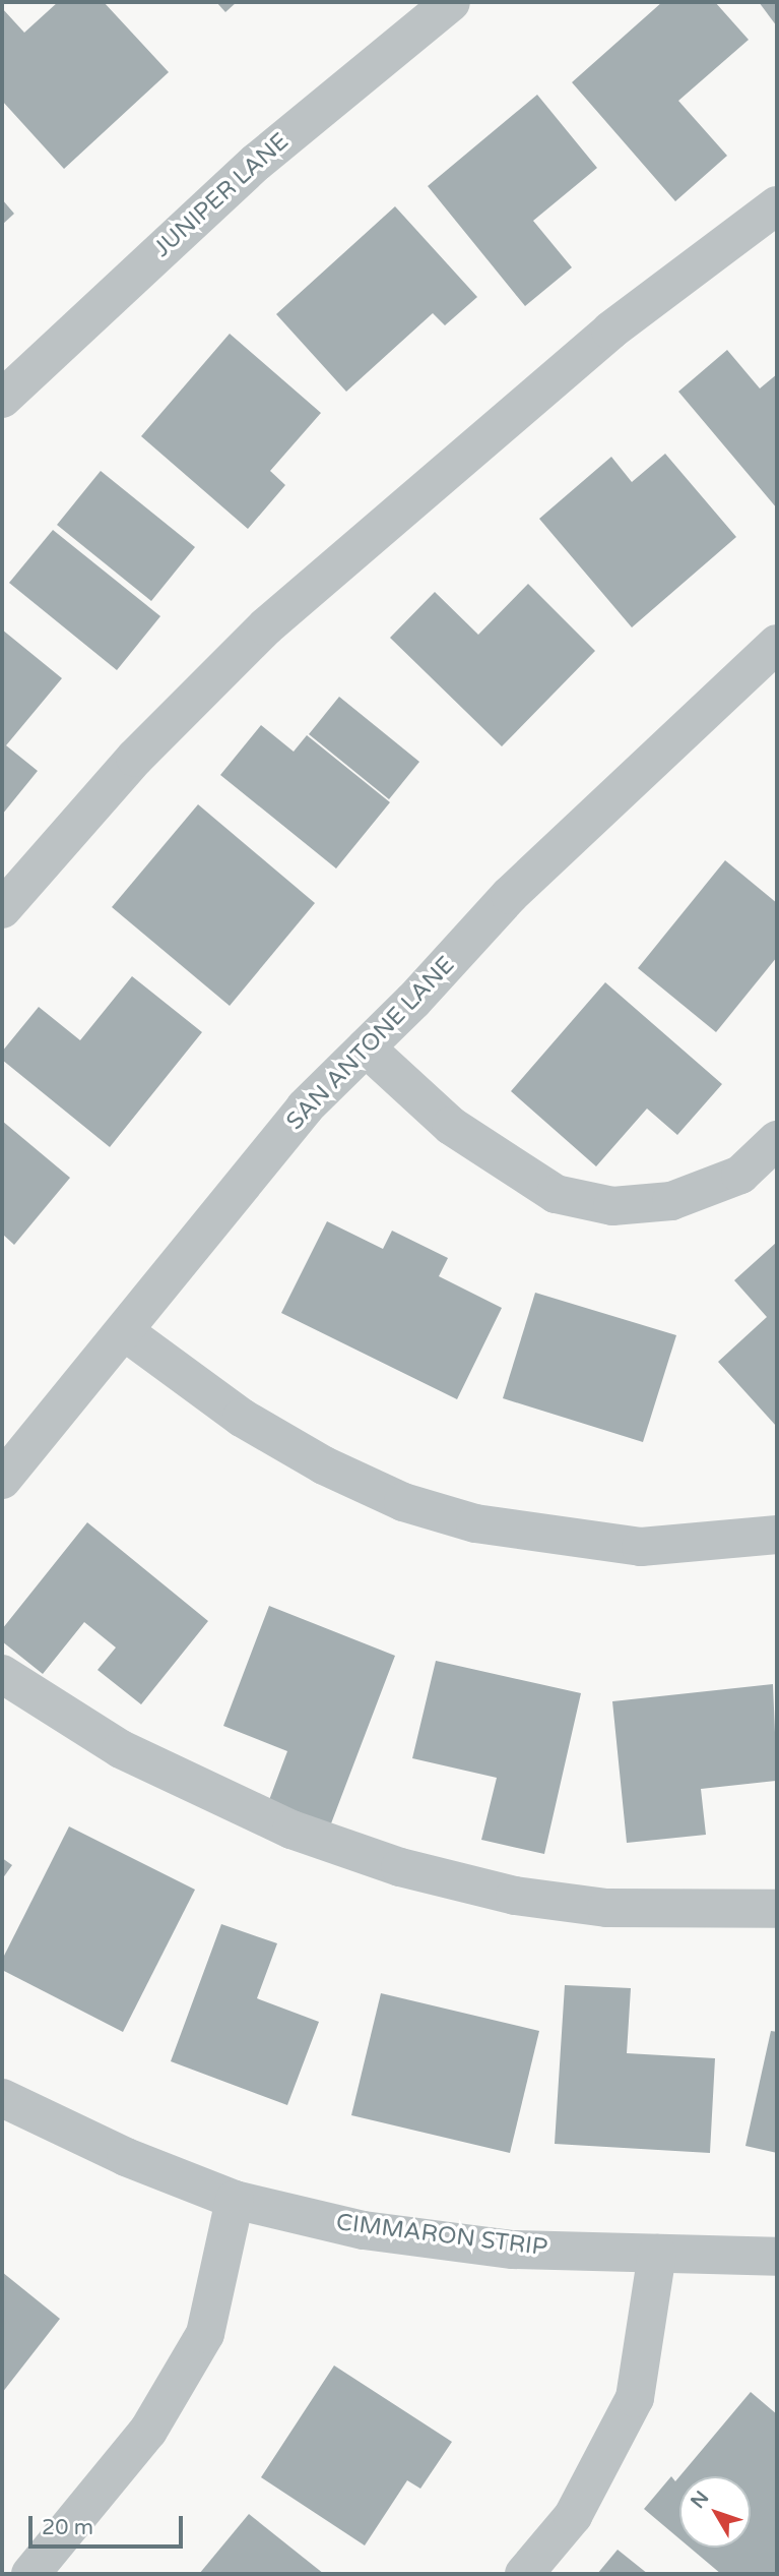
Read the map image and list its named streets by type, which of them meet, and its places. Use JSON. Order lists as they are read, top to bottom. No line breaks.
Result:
{"streets":{"street":["JUNIPER LANE","SAN ANTONE LANE","CIMMARON STRIP"]},"scale_bar":"20 m","north":"top left"}
